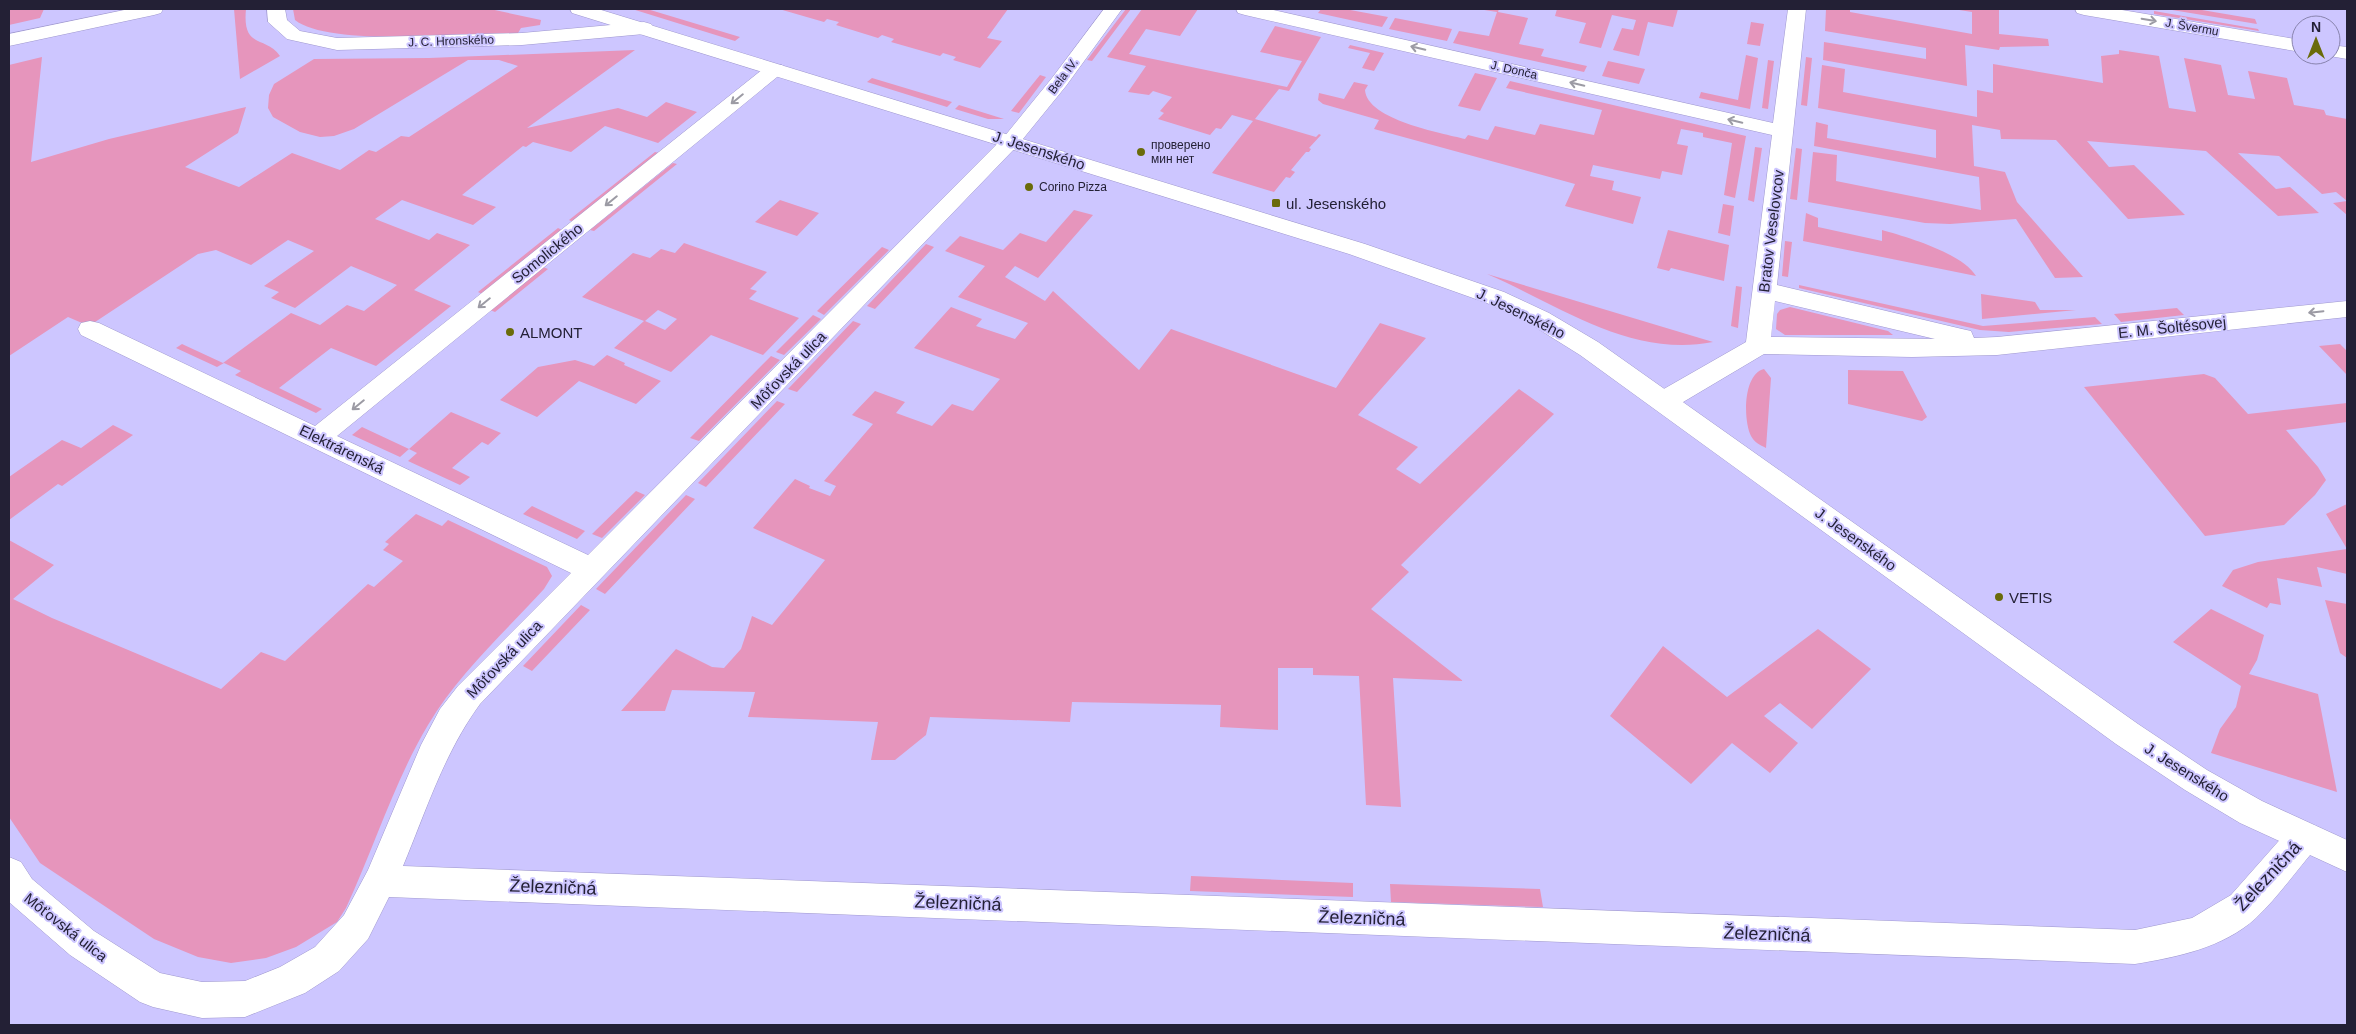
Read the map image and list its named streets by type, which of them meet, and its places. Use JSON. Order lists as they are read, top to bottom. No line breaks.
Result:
{"streets":{"street":["J. Švermu","J. C. Hronského","J. Donča","Bela IV.","J. Jesenského","Bratov Veselovcov","Somolického","E. M. Šoltésovej","Môťovská ulica","Elektrárenská","Železničná"]},"crossings":[["J. C. Hronského","J. Jesenského"],["J. Donča","Bratov Veselovcov"],["Bela IV.","J. Jesenského"],["Bela IV.","Môťovská ulica"],["J. Jesenského","Somolického"],["J. Jesenského","Môťovská ulica"],["J. Jesenského","Železničná"],["Bratov Veselovcov","E. M. Šoltésovej"],["Somolického","Elektrárenská"],["Môťovská ulica","Elektrárenská"],["Môťovská ulica","Železničná"]],"one_way":["J. Švermu","J. Donča","Somolického","E. M. Šoltésovej"],"places":{"other":["проверено мин нет","Corino Pizza","ALMONT","VETIS"],"transit":["ul. Jesenského"]},"north":"top"}
